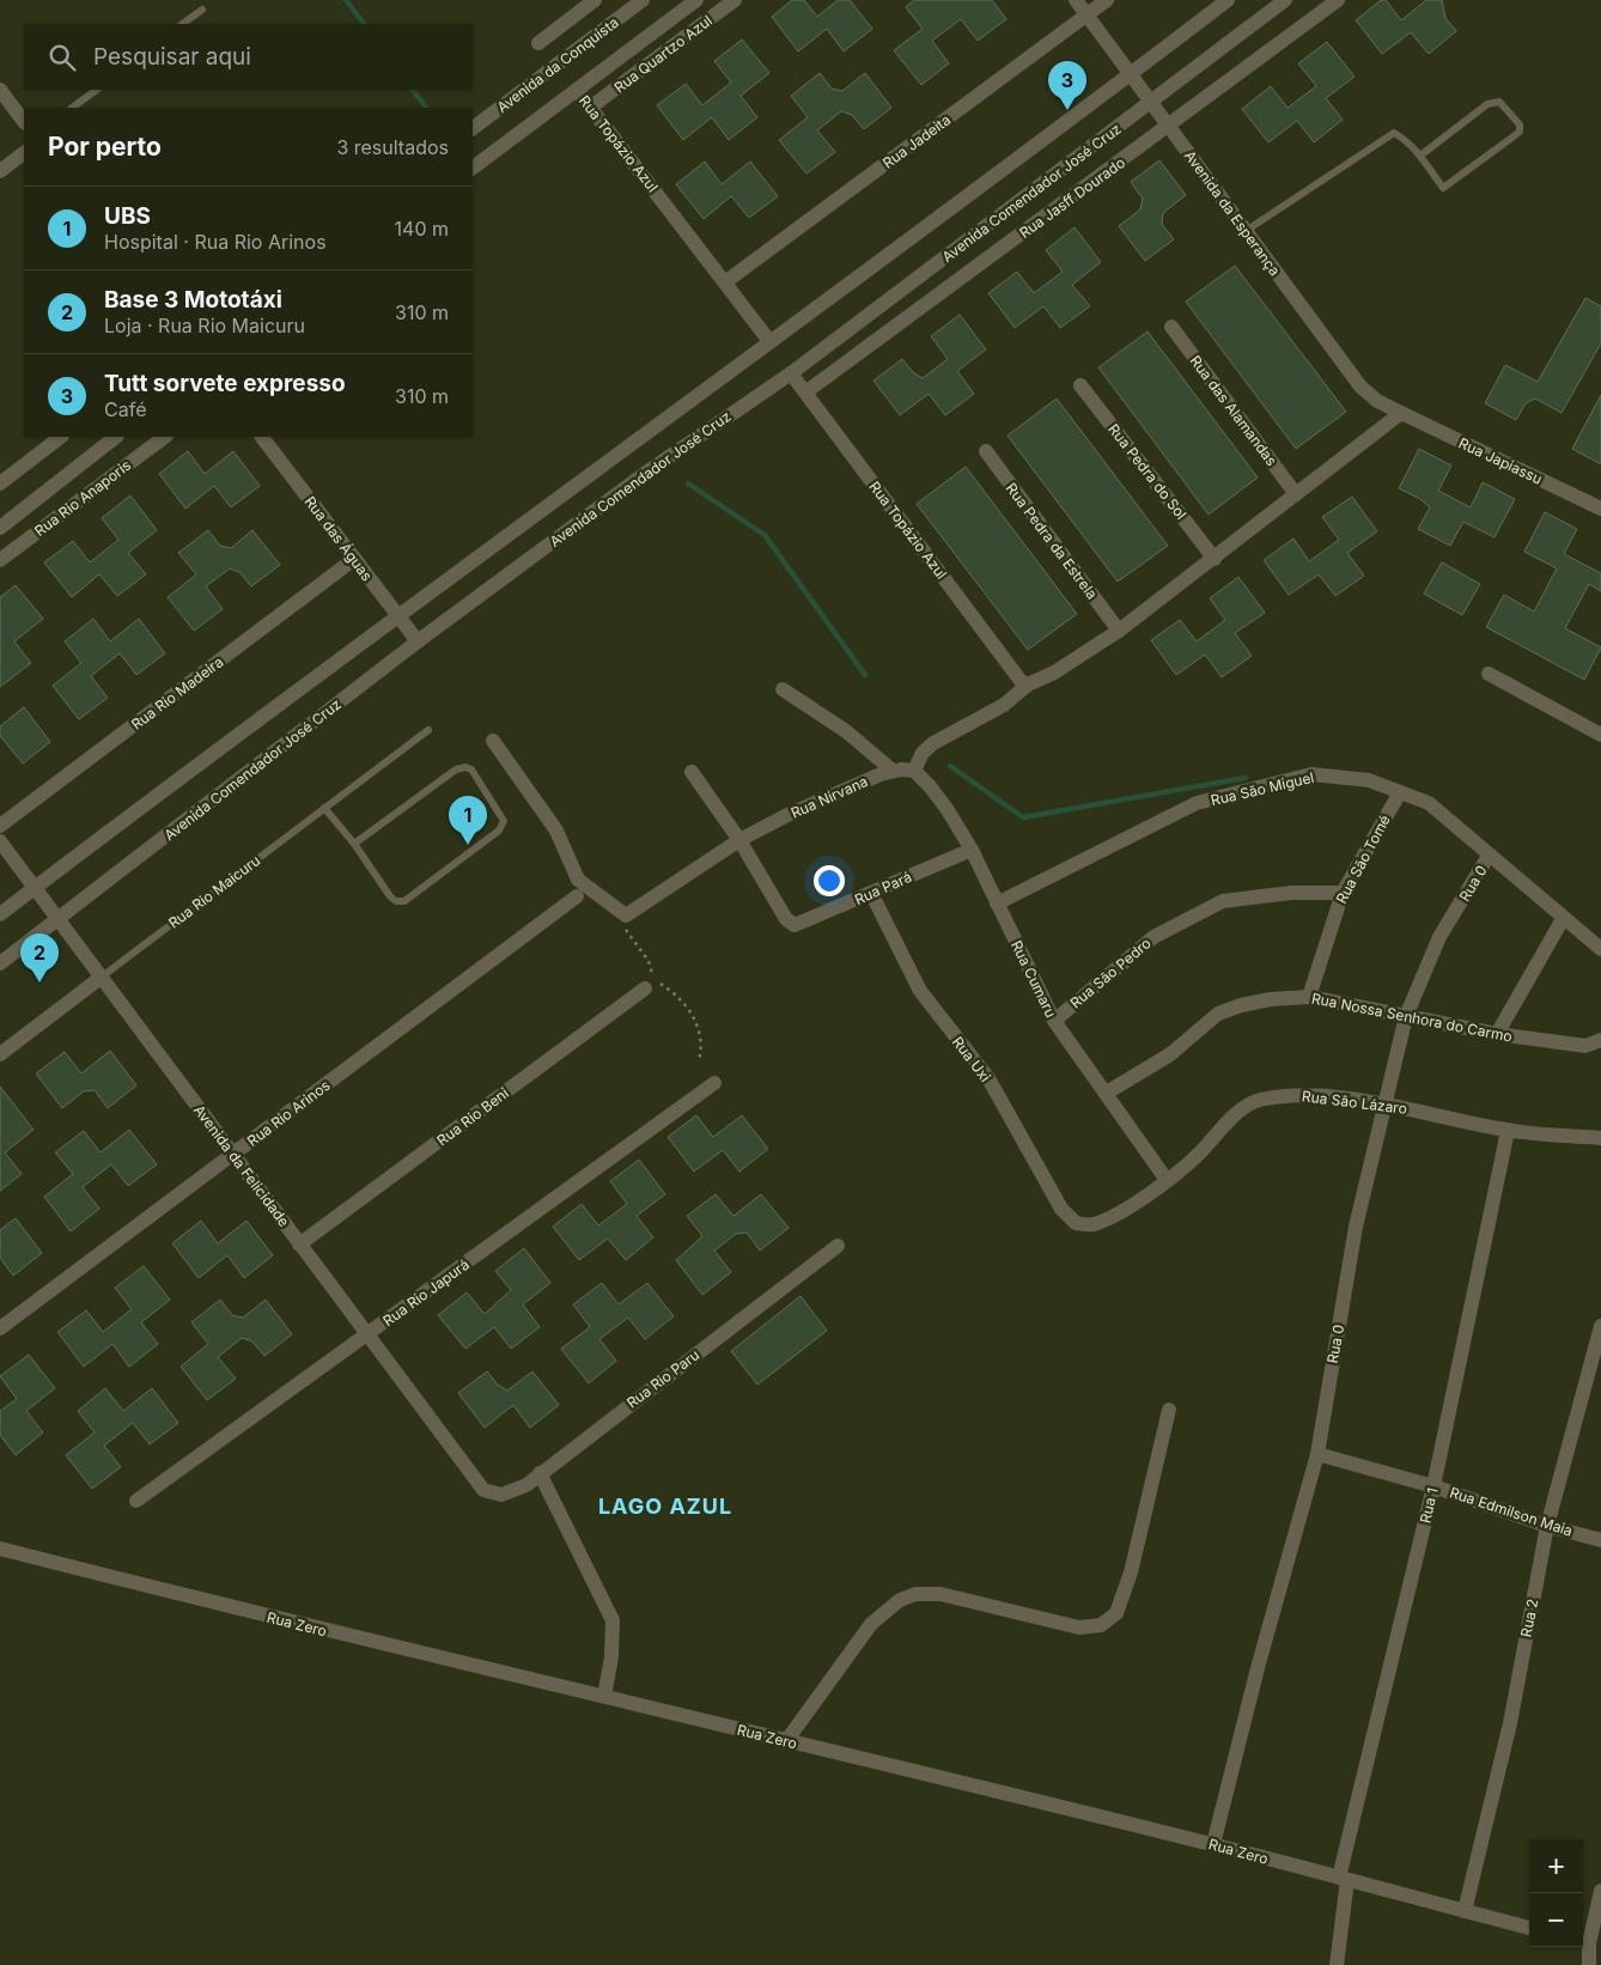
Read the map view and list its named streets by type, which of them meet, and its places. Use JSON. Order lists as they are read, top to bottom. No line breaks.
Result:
{"streets":{"street":["Rua Quartzo Azul","Avenida da Conquista","Rua Jadeita","Rua Topázio Azul","Avenida Comendador José Cruz","Rua Jasff Dourado","Avenida da Esperança","Rua das Alamandas","Rua Japiassu","Rua Pedra do Sol","Rua Rio Anaporis","Rua das Águas","Rua Pedra da Estrela","Rua Rio Madeira","Rua São Miguel","Rua Nirvana","Rua São Tomé","Rua 0","Rua Pará","Rua Rio Maicuru","Rua São Pedro","Rua Cumaru","Rua Nossa Senhora do Carmo","Rua Uxi","Rua São Lázaro","Rua Rio Arinos","Rua Rio Beni","Avenida da Felicidade","Rua Rio Japurá","Rua Rio Paru","Rua 1","Rua Edmilson Maia","Rua 2","Rua Zero"]},"crossings":[["Rua Quartzo Azul","Rua Topázio Azul"],["Rua Jadeita","Rua Topázio Azul"],["Rua Jadeita","Avenida da Esperança"],["Rua Topázio Azul","Avenida Comendador José Cruz"],["Rua Topázio Azul","Rua Jasff Dourado"],["Avenida Comendador José Cruz","Avenida da Esperança"],["Avenida Comendador José Cruz","Rua das Águas"],["Avenida Comendador José Cruz","Avenida da Felicidade"],["Rua Jasff Dourado","Avenida da Esperança"],["Avenida da Esperança","Rua Japiassu"],["Rua das Águas","Rua Rio Madeira"],["Rua São Miguel","Rua São Tomé"],["Rua São Miguel","Rua 0"],["Rua São Miguel","Rua Cumaru"],["Rua Nirvana","Rua Pará"],["Rua Nirvana","Rua Cumaru"],["Rua São Tomé","Rua São Pedro"],["Rua São Tomé","Rua Nossa Senhora do Carmo"],["Rua 0","Rua Nossa Senhora do Carmo"],["Rua 0","Rua São Lázaro"],["Rua 0","Rua Edmilson Maia"],["Rua 0","Rua Zero"],["Rua Pará","Rua Cumaru"],["Rua Pará","Rua Uxi"],["Rua Rio Maicuru","Avenida da Felicidade"],["Rua São Pedro","Rua Cumaru"],["Rua Cumaru","Rua Nossa Senhora do Carmo"],["Rua Cumaru","Rua São Lázaro"],["Rua Uxi","Rua São Lázaro"],["Rua São Lázaro","Rua 1"],["Rua Rio Arinos","Avenida da Felicidade"],["Rua Rio Beni","Avenida da Felicidade"],["Avenida da Felicidade","Rua Rio Japurá"],["Avenida da Felicidade","Rua Rio Paru"],["Rua 1","Rua Edmilson Maia"],["Rua 1","Rua Zero"],["Rua Edmilson Maia","Rua 2"],["Rua 2","Rua Zero"]],"districts":["LAGO AZUL"],"page":{"search":"Pesquisar aqui","pins":["3","1","2"],"heading":["Por perto","3 resultados"],"list":[{"mark":"1","name":"UBS","note":"Hospital · Rua Rio Arinos","value":"140 m"},{"mark":"2","name":"Base 3 Mototáxi","note":"Loja · Rua Rio Maicuru","value":"310 m"},{"mark":"3","name":"Tutt sorvete expresso","note":"Café","value":"310 m"}],"map_buttons":["+","−"]}}
